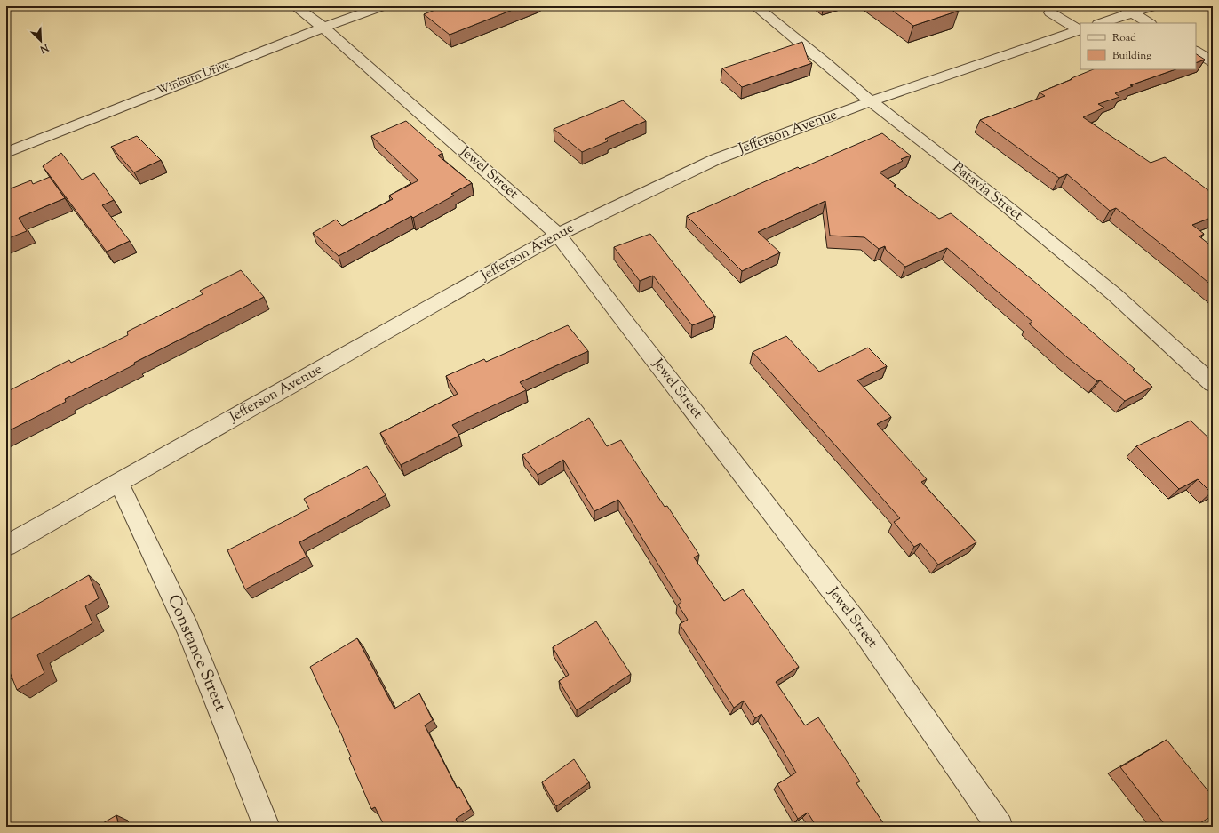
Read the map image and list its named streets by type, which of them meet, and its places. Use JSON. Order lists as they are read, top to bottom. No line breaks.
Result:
{"streets":{"street":["Winburn Drive","Jefferson Avenue","Jewel Street","Batavia Street","Constance Street"]},"crossings":[["Winburn Drive","Jewel Street"],["Jefferson Avenue","Jewel Street"],["Jefferson Avenue","Batavia Street"],["Jefferson Avenue","Constance Street"]],"legend":["Road","Building"],"north":"bottom right"}
